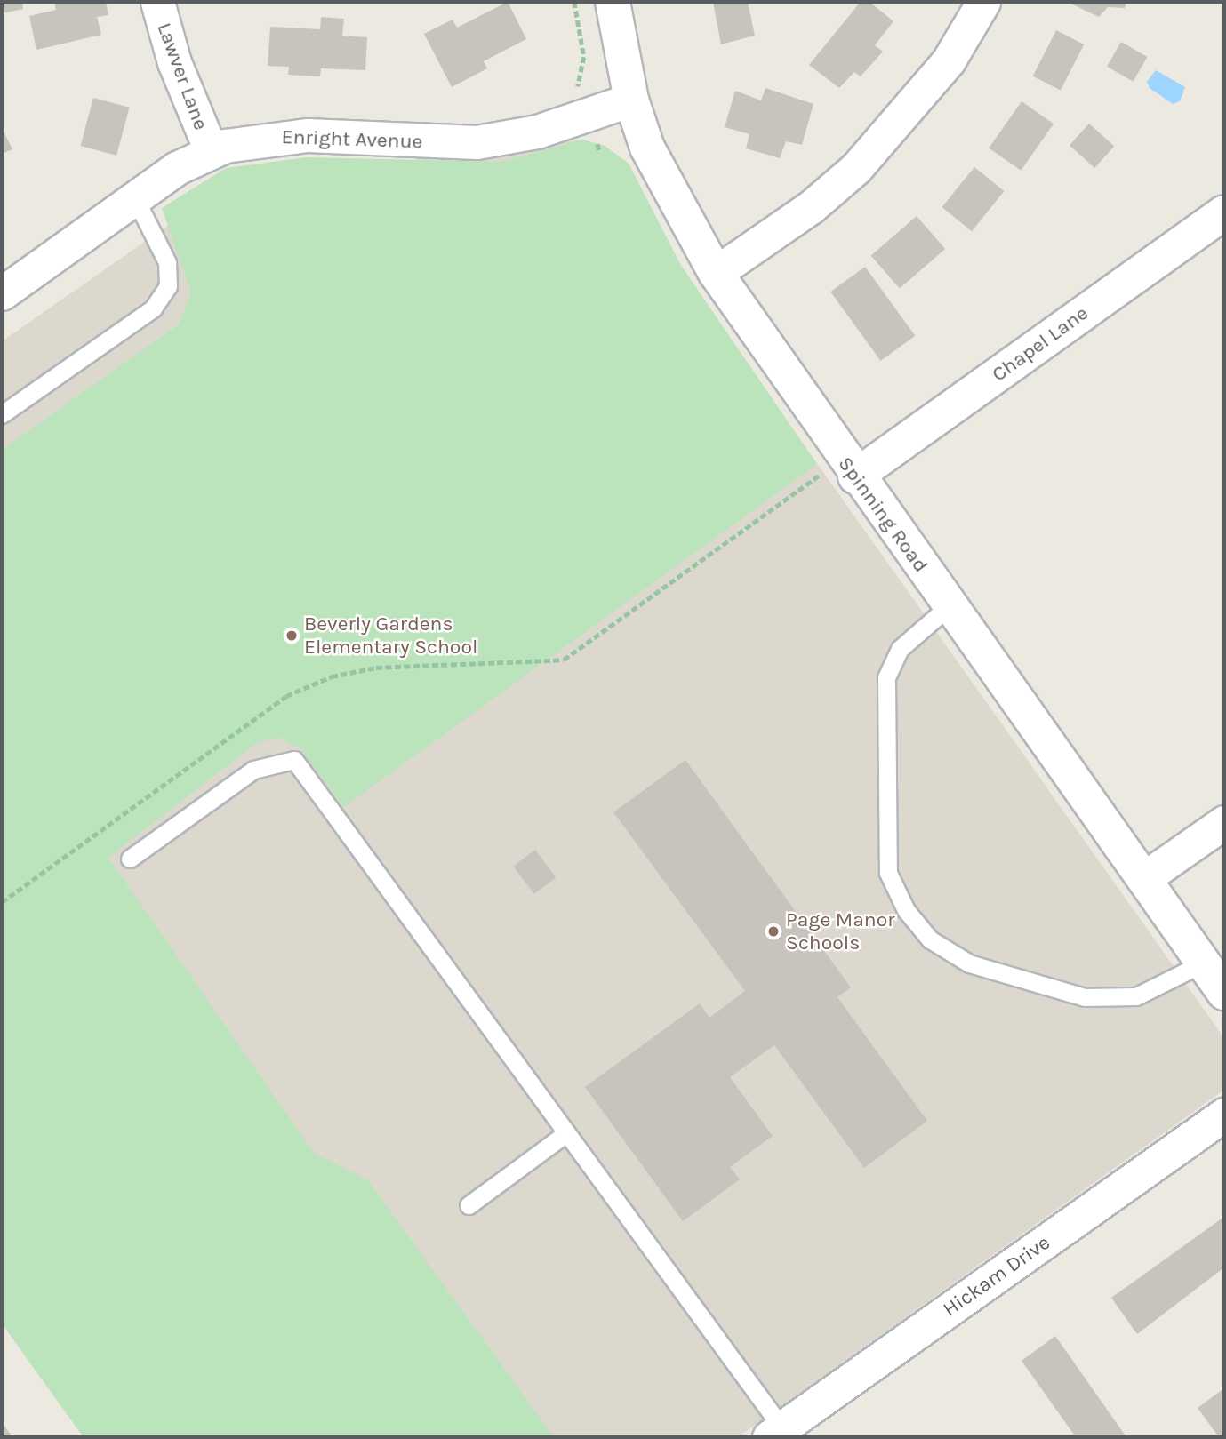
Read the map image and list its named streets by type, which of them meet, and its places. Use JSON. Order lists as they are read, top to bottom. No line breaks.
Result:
{"streets":{"street":["Lawver Lane","Enright Avenue","Chapel Lane","Spinning Road","Hickam Drive"]},"crossings":[["Lawver Lane","Enright Avenue"],["Enright Avenue","Spinning Road"],["Chapel Lane","Spinning Road"]],"places":["Beverly Gardens Elementary School","Page Manor Schools"]}
